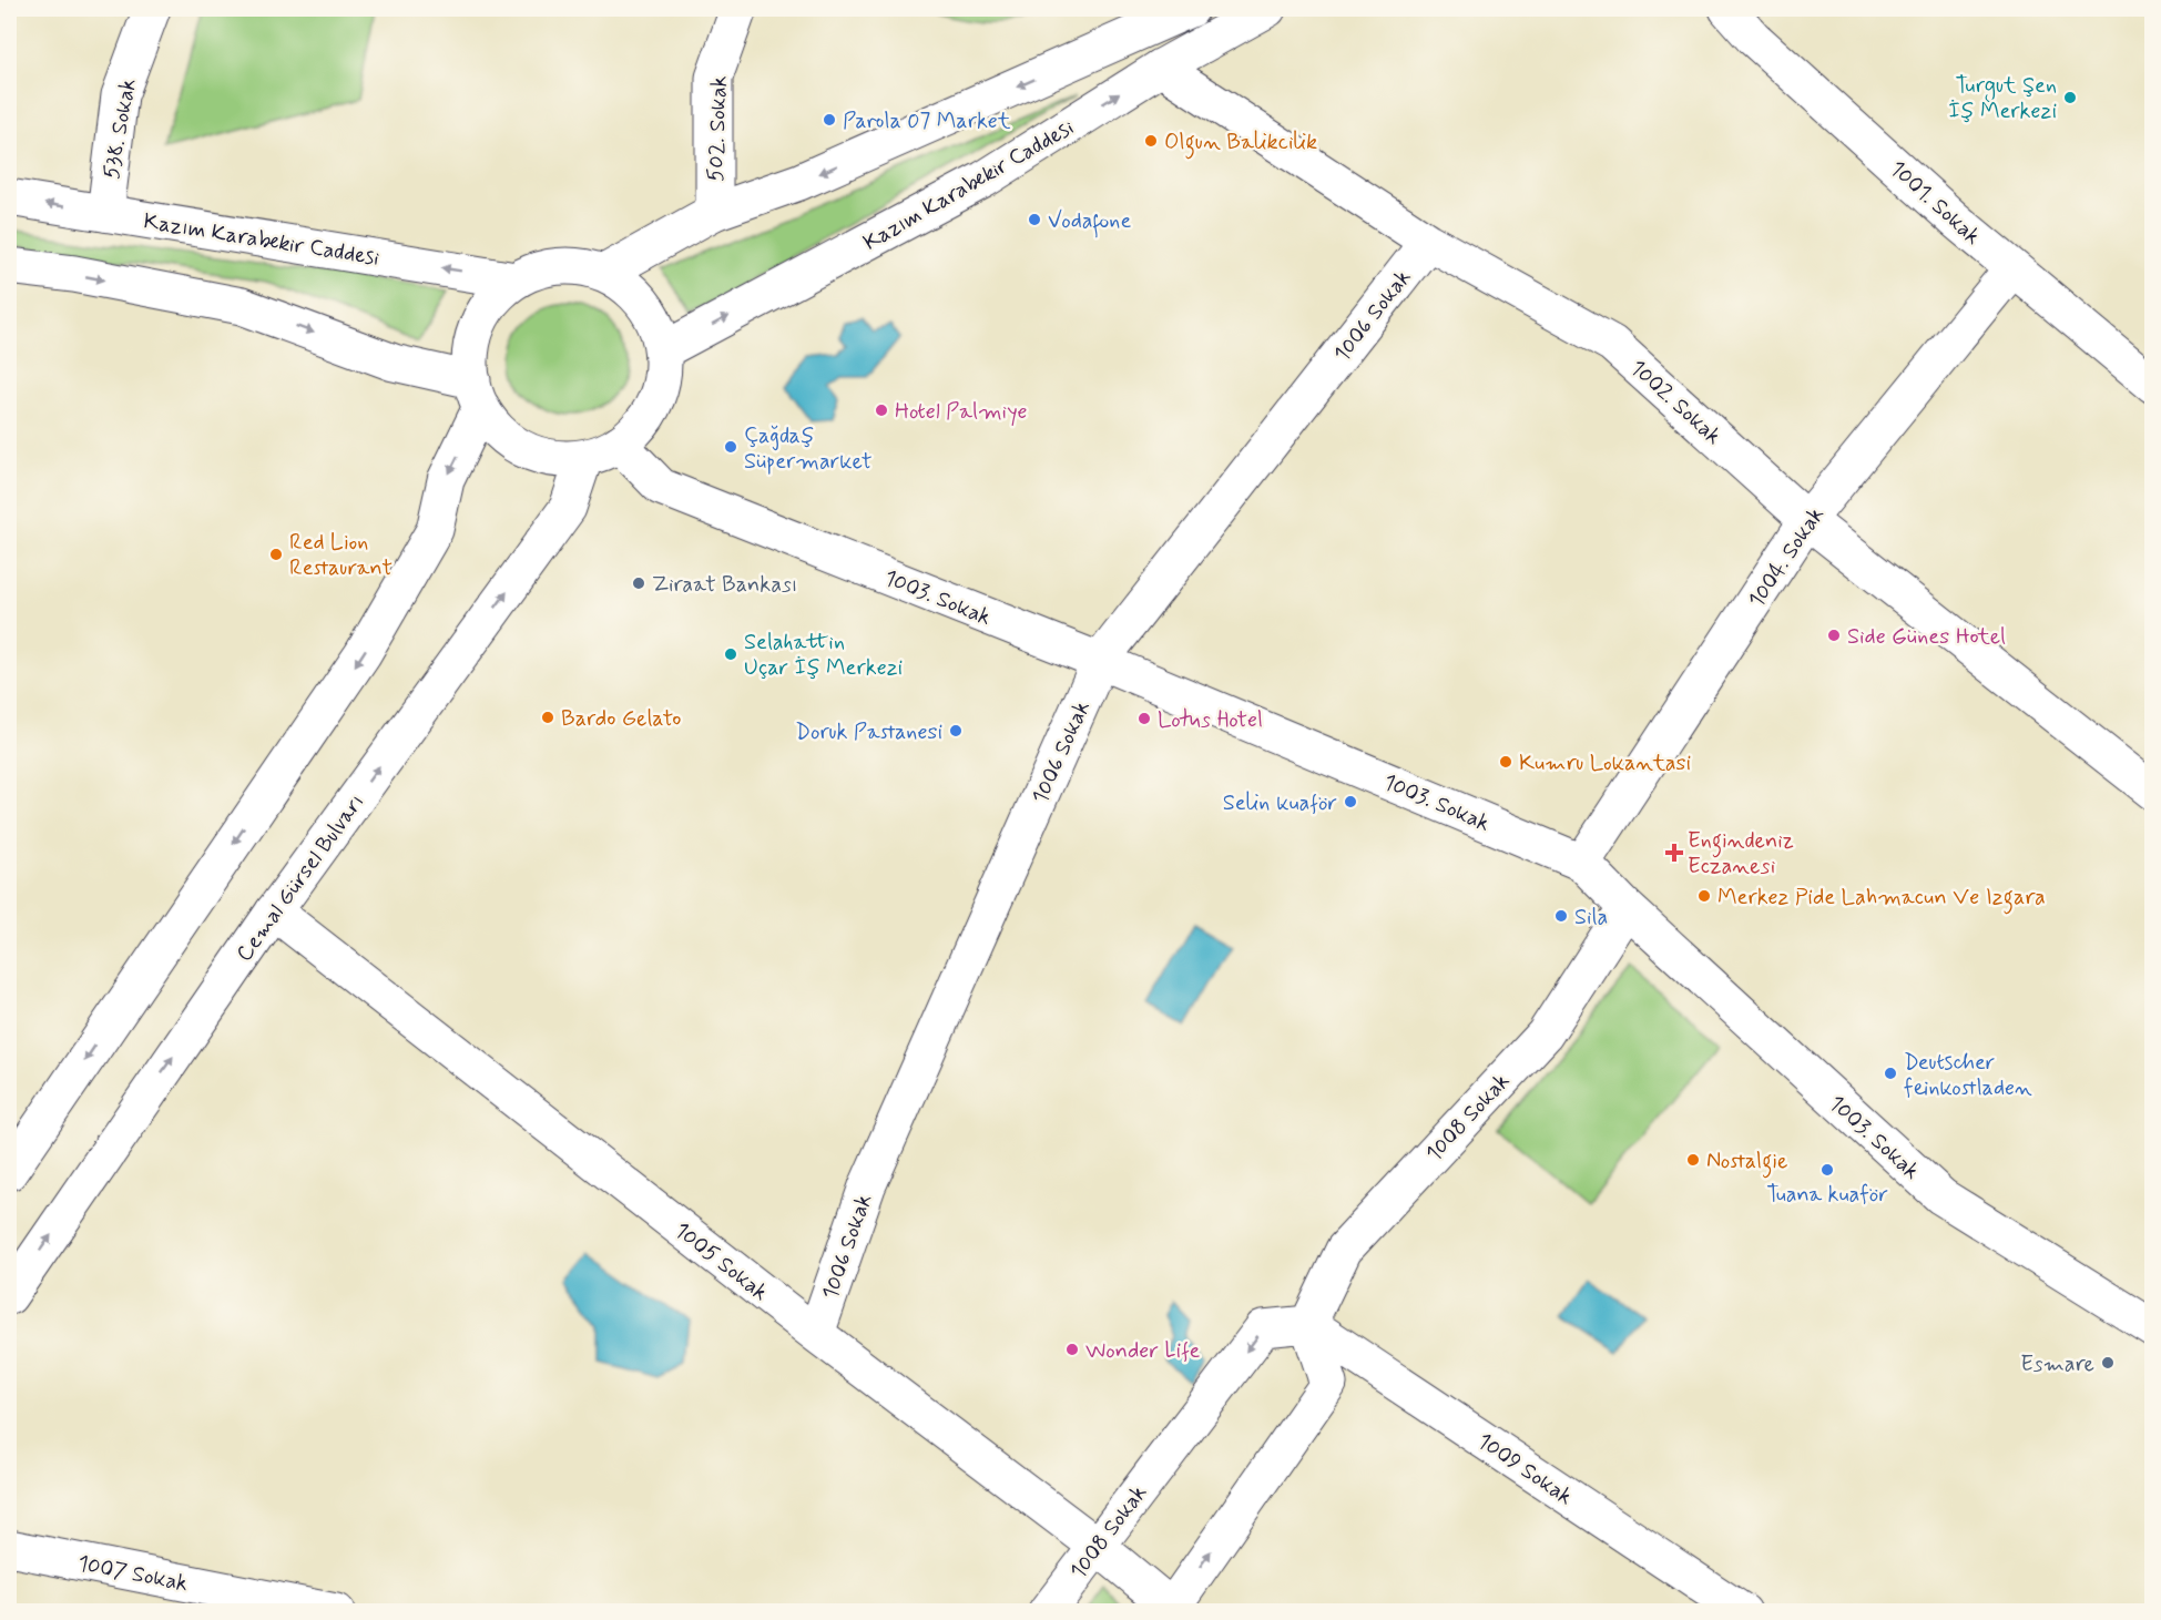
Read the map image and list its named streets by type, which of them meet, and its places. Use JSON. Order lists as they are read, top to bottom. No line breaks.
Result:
{"streets":{"street":["538. Sokak","502. Sokak","Kazım Karabekir Caddesi","1001. Sokak","1006 Sokak","1002. Sokak","1004. Sokak","1003. Sokak","Cemal Gürsel Bulvarı","1008 Sokak","1005 Sokak","1009 Sokak","1007 Sokak"]},"crossings":[["538. Sokak","Kazım Karabekir Caddesi"],["Kazım Karabekir Caddesi","1002. Sokak"],["Kazım Karabekir Caddesi","1003. Sokak"],["Kazım Karabekir Caddesi","Cemal Gürsel Bulvarı"],["1001. Sokak","1004. Sokak"],["1006 Sokak","1002. Sokak"],["1006 Sokak","1003. Sokak"],["1006 Sokak","1005 Sokak"],["1002. Sokak","1004. Sokak"],["1004. Sokak","1003. Sokak"],["1003. Sokak","Cemal Gürsel Bulvarı"],["1003. Sokak","1008 Sokak"],["Cemal Gürsel Bulvarı","1005 Sokak"],["1008 Sokak","1005 Sokak"],["1008 Sokak","1009 Sokak"]],"places":{"other":["Turgut Şen İş Merkezi","Parola 07 Market","Olgun Balikcilik","Vodafone","Hotel Palmiye","Çağdaş Süpermarket","Red Lion Restaurant","Ziraat Bankası","Side Günes Hotel","Selahattin Uçar İş Merkezi","Bardo Gelato","Lotus Hotel","Doruk Pastanesi","Kumru Lokantasi","Selin kuaför","Merkez Pide Lahmacun Ve Izgara","Sila","Deutscher feinkostladen","Nostalgie","Tuana kuaför","Wonder Life","Esmare"],"health":["Engindeniz Eczanesi"]}}
